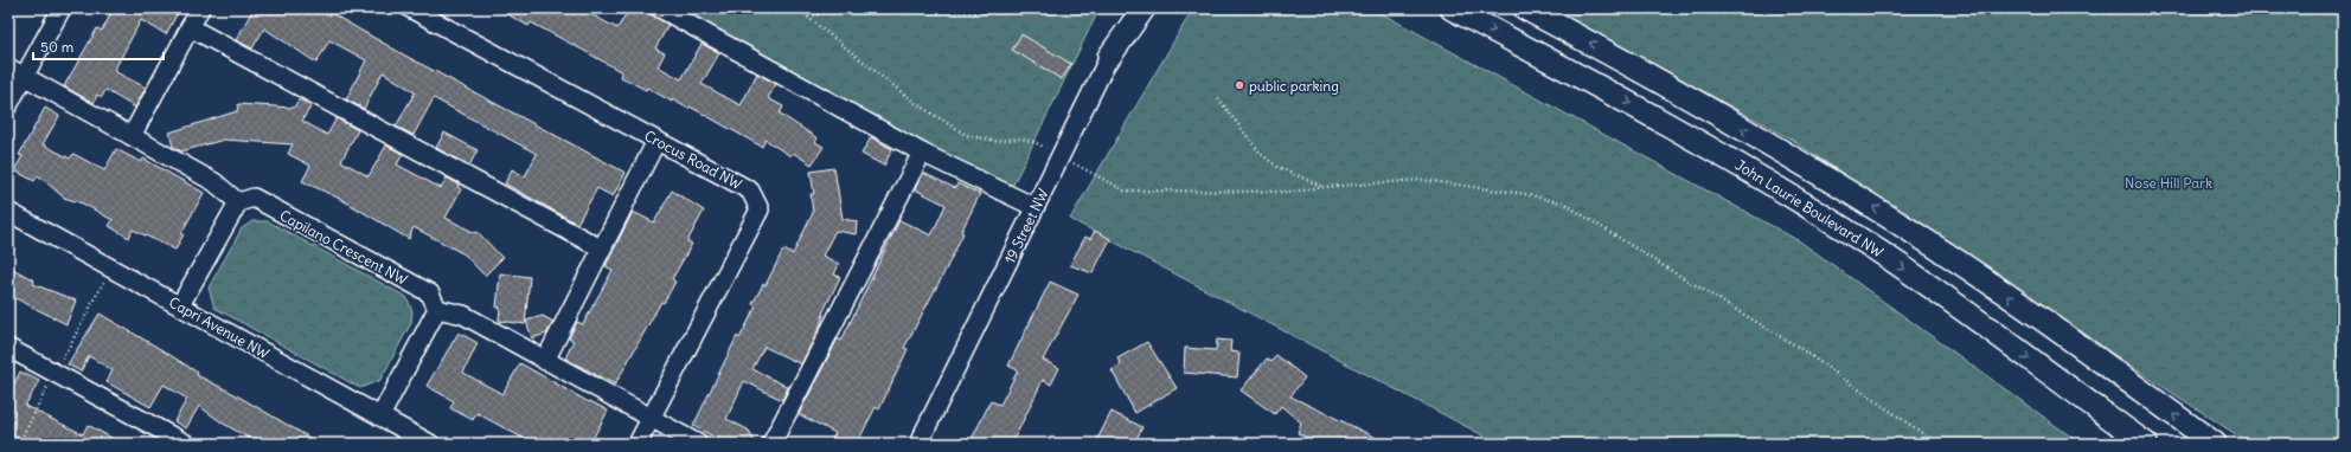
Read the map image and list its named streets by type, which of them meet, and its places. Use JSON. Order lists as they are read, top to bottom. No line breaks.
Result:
{"streets":{"main road":["John Laurie Boulevard NW"],"street":["Crocus Road NW","19 Street NW","Capilano Crescent NW","Capri Avenue NW"]},"parks":["Nose Hill Park"],"places":["public parking"],"scale_bar":"50 m"}
